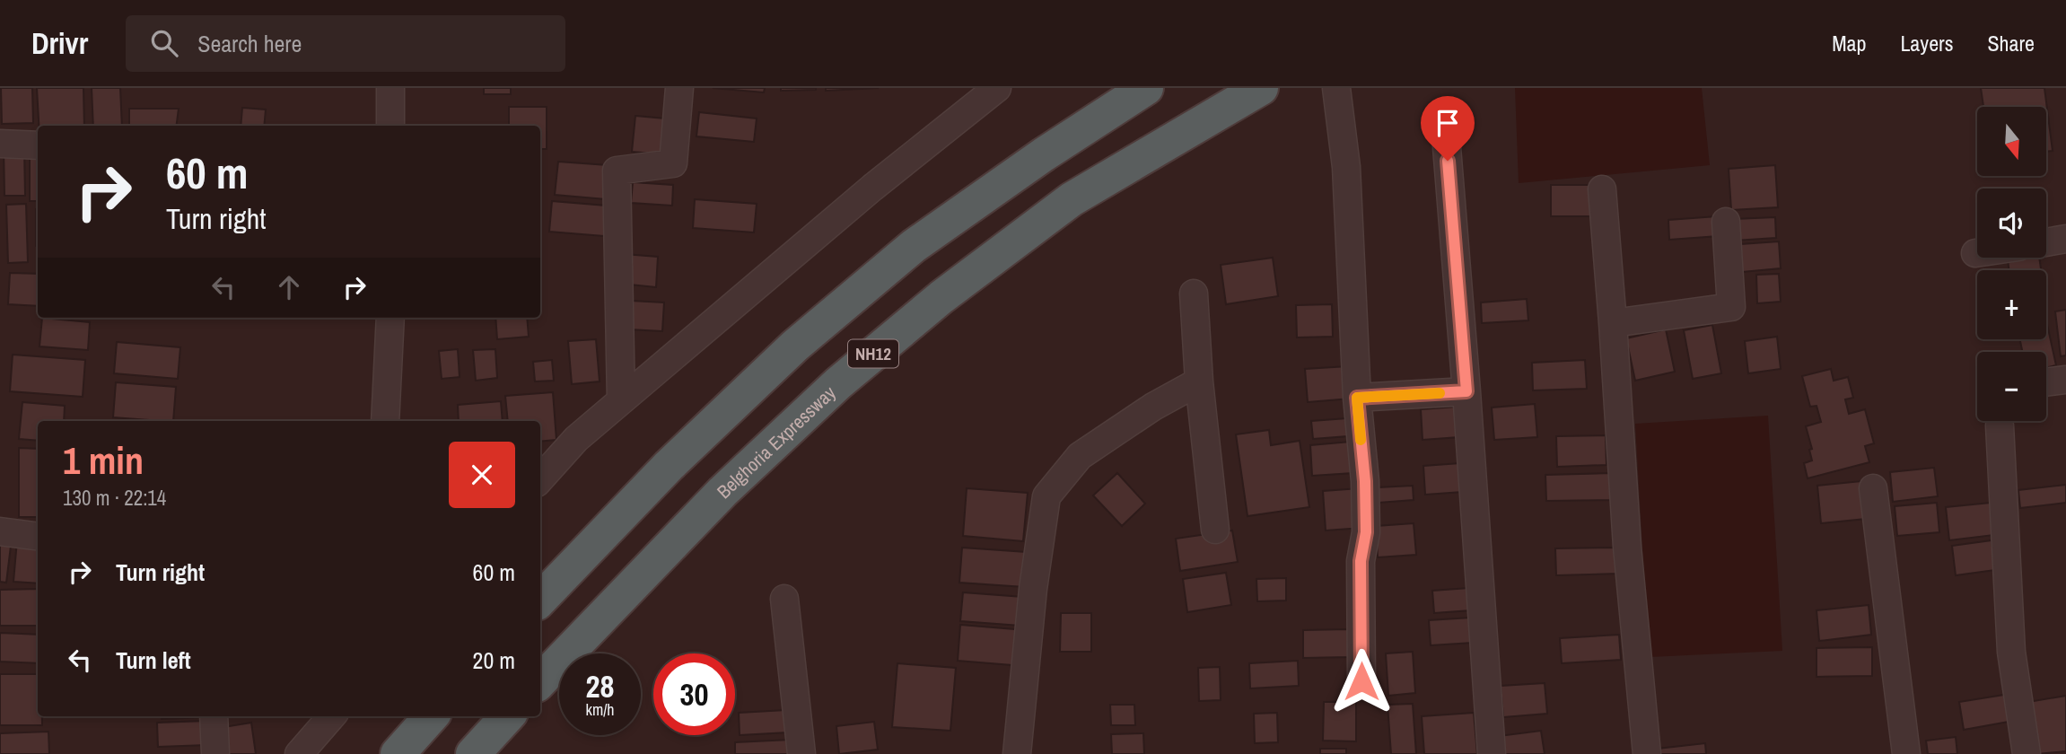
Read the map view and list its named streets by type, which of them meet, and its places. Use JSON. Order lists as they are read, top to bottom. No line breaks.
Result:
{"streets":{"highway":["NH12","Belghoria Expressway"]},"north":"bottom","page":{"header":"Drivr","search":"Search here","nav":["Map","Layers","Share"],"map_buttons":["+","−"],"turn":["60 m","Turn right"],"heading":["1 min","130 m · 22:14"],"list":[{"name":"Turn right","value":"60 m"},{"name":"Turn left","value":"20 m"}],"speed":"28 km/h","limit":"30"}}
